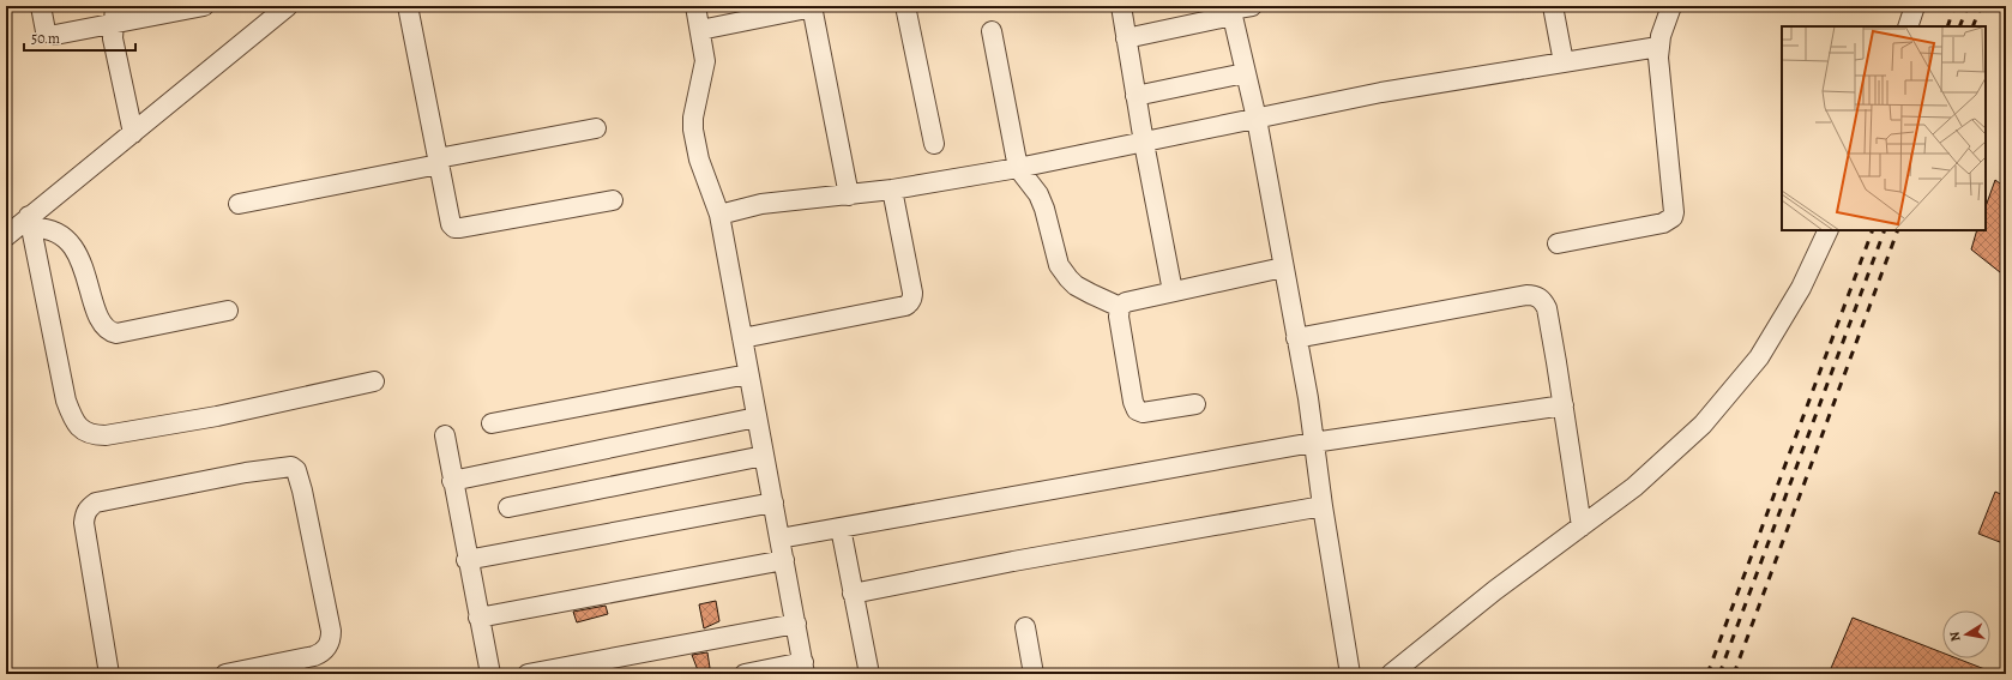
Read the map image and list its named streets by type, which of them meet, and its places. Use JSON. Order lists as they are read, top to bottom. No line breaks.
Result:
{"scale_bar":"50 m","north":"left"}
